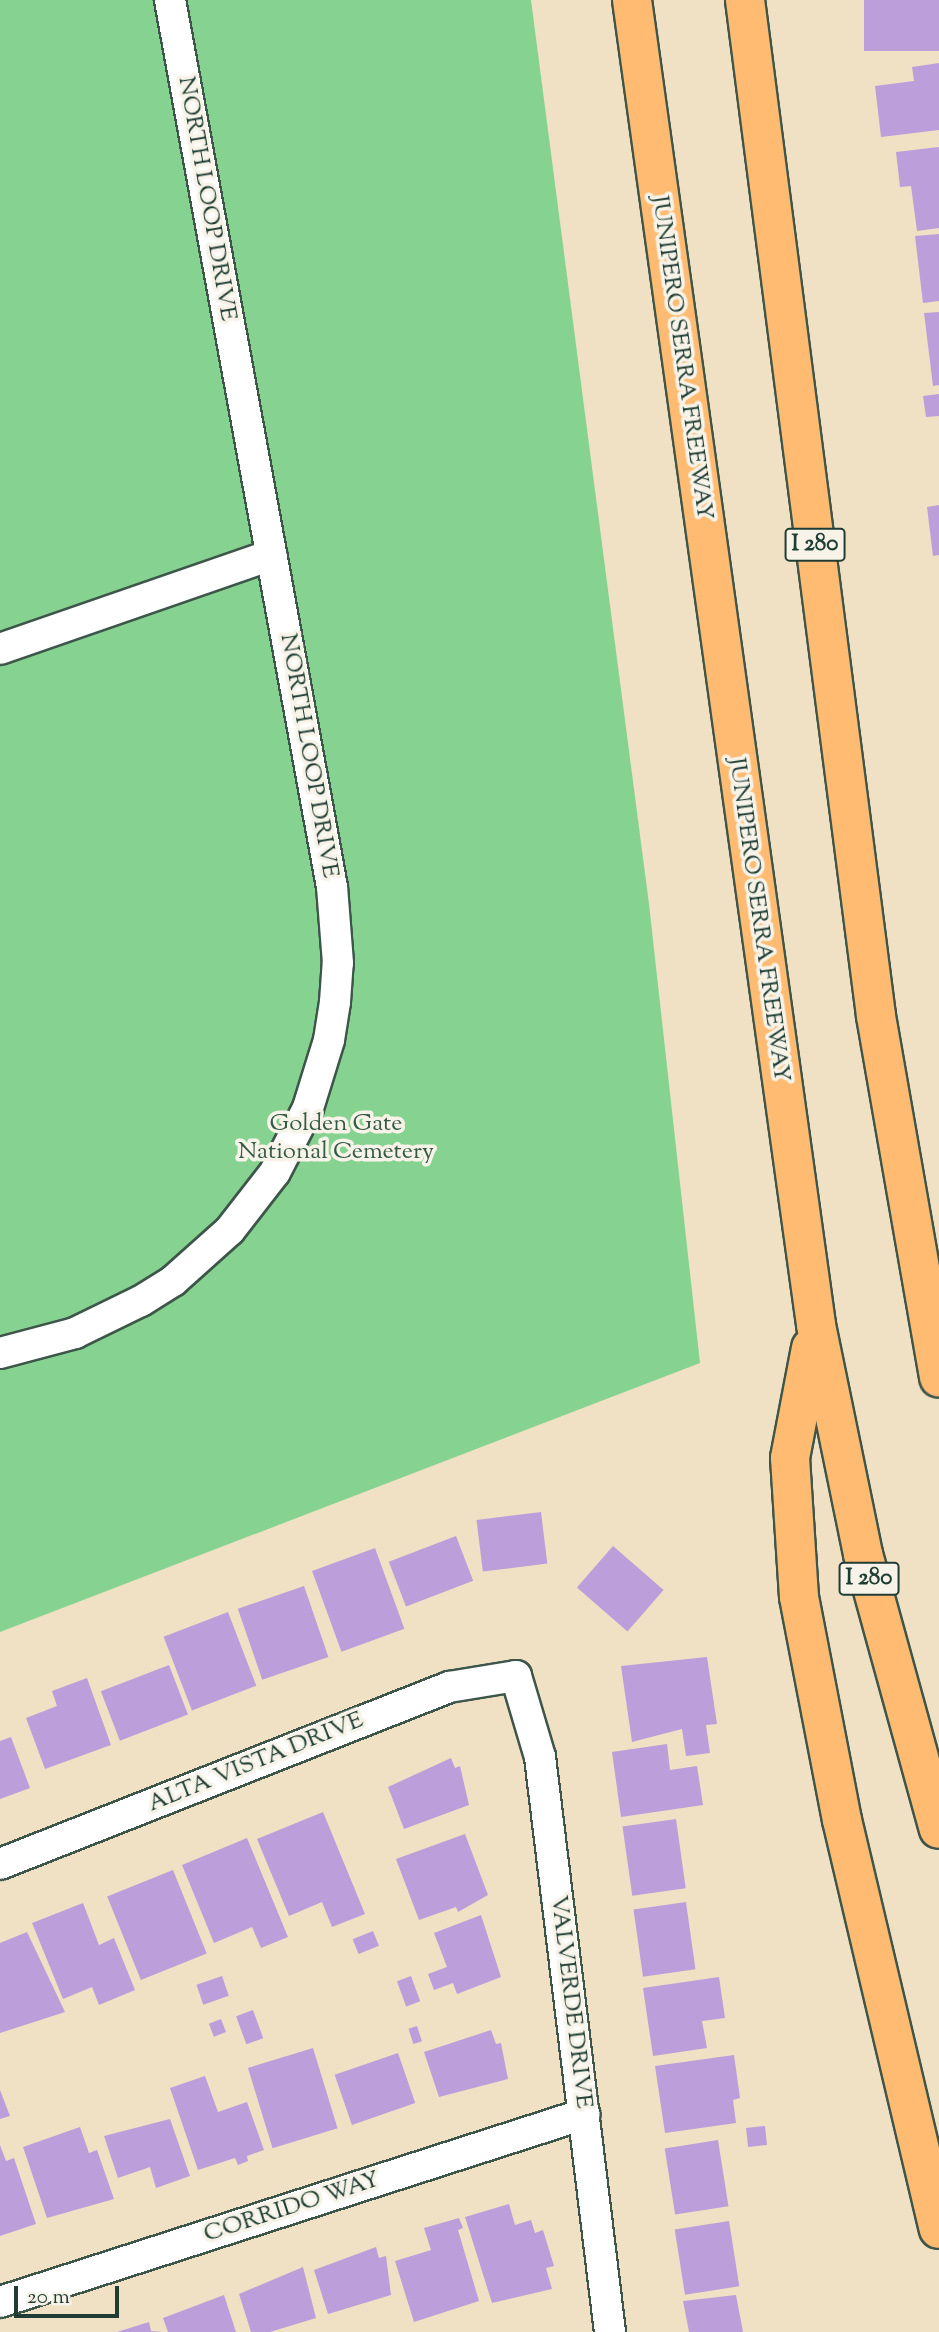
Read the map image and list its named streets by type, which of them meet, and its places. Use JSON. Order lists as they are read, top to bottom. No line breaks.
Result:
{"streets":{"highway":["JUNIPERO SERRA FREEWAY","I 280"],"street":["NORTH LOOP DRIVE","ALTA VISTA DRIVE","VALVERDE DRIVE","CORRIDO WAY"]},"crossings":[["ALTA VISTA DRIVE","VALVERDE DRIVE"],["VALVERDE DRIVE","CORRIDO WAY"]],"parks":["Golden Gate National Cemetery"],"scale_bar":"20 m"}
